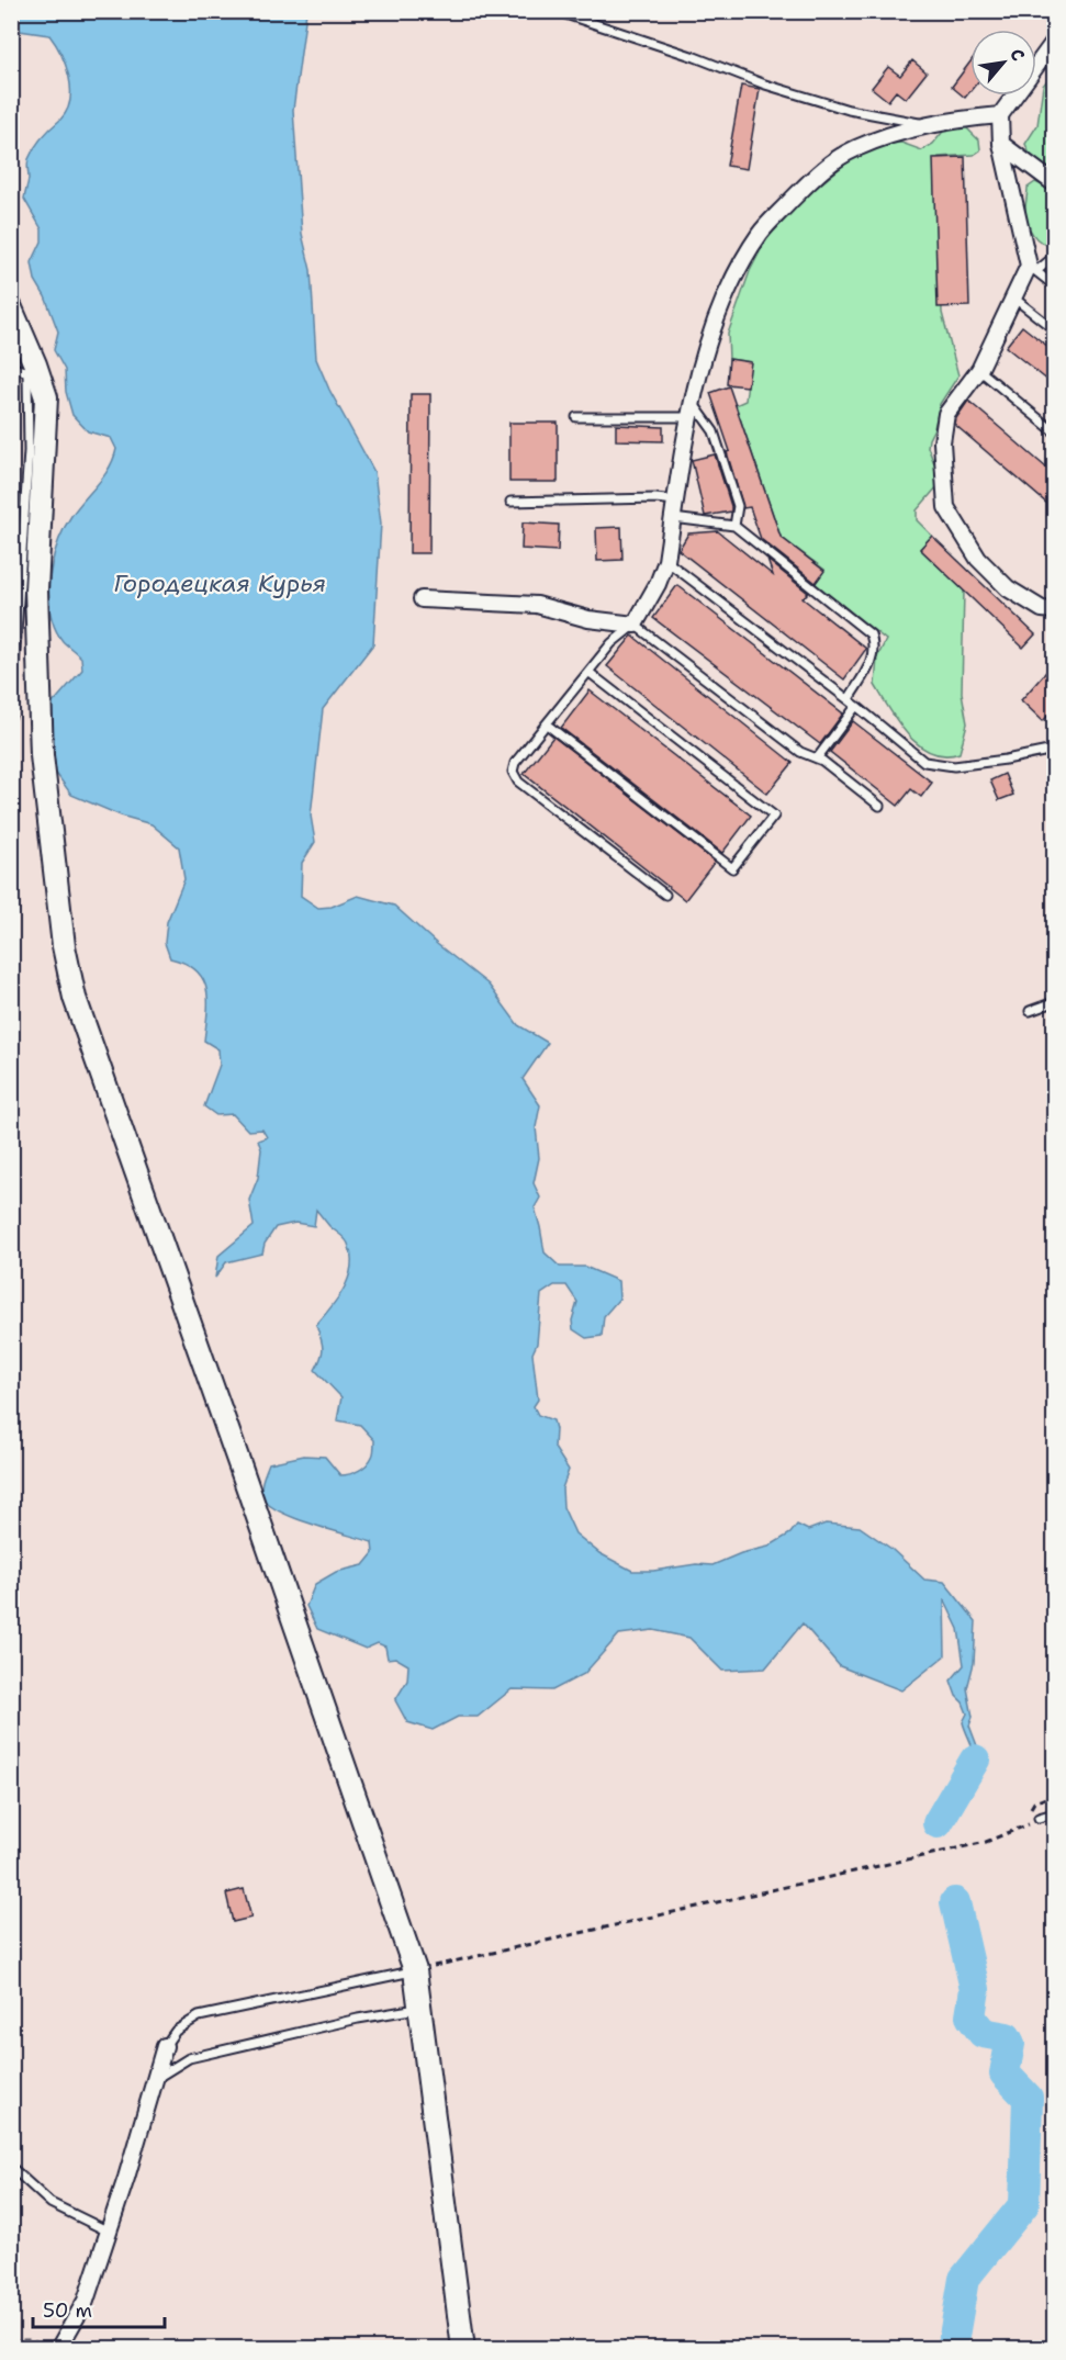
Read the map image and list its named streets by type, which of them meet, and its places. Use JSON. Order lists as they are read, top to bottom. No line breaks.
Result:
{"water":["Городецкая Курья"],"scale_bar":"50 m","north":"top right"}
